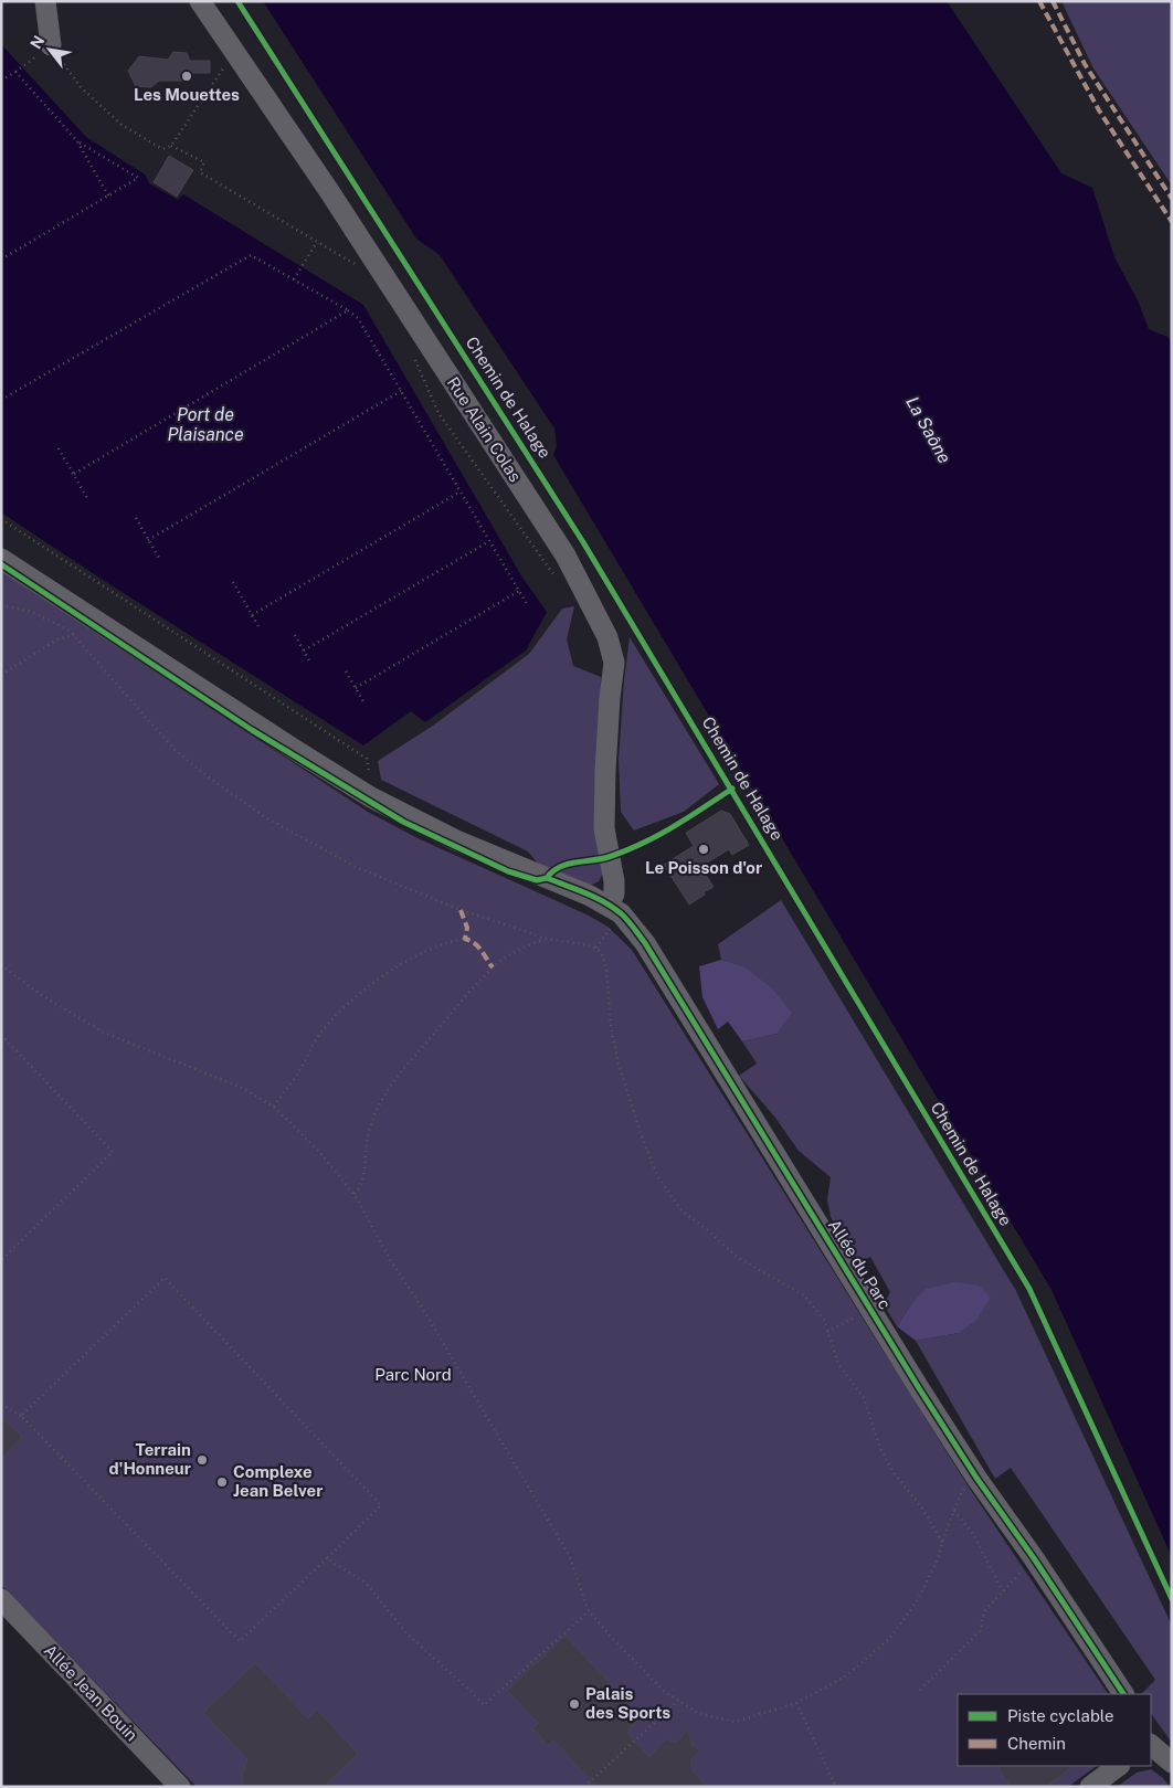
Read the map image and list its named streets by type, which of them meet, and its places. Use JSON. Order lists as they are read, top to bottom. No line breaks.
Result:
{"streets":{"street":["Rue Alain Colas","Allée du Parc","Allée Jean Bouin"],"cycle path":["Chemin de Halage"]},"crossings":[["Rue Alain Colas","Allée du Parc"]],"water":["Port de Plaisance","La Saône"],"parks":["Parc Nord"],"places":["Les Mouettes","Le Poisson d'or","Terrain d'Honneur","Complexe Jean Belver","Palais des Sports"],"legend":["Piste cyclable","Chemin"],"north":"top left"}
